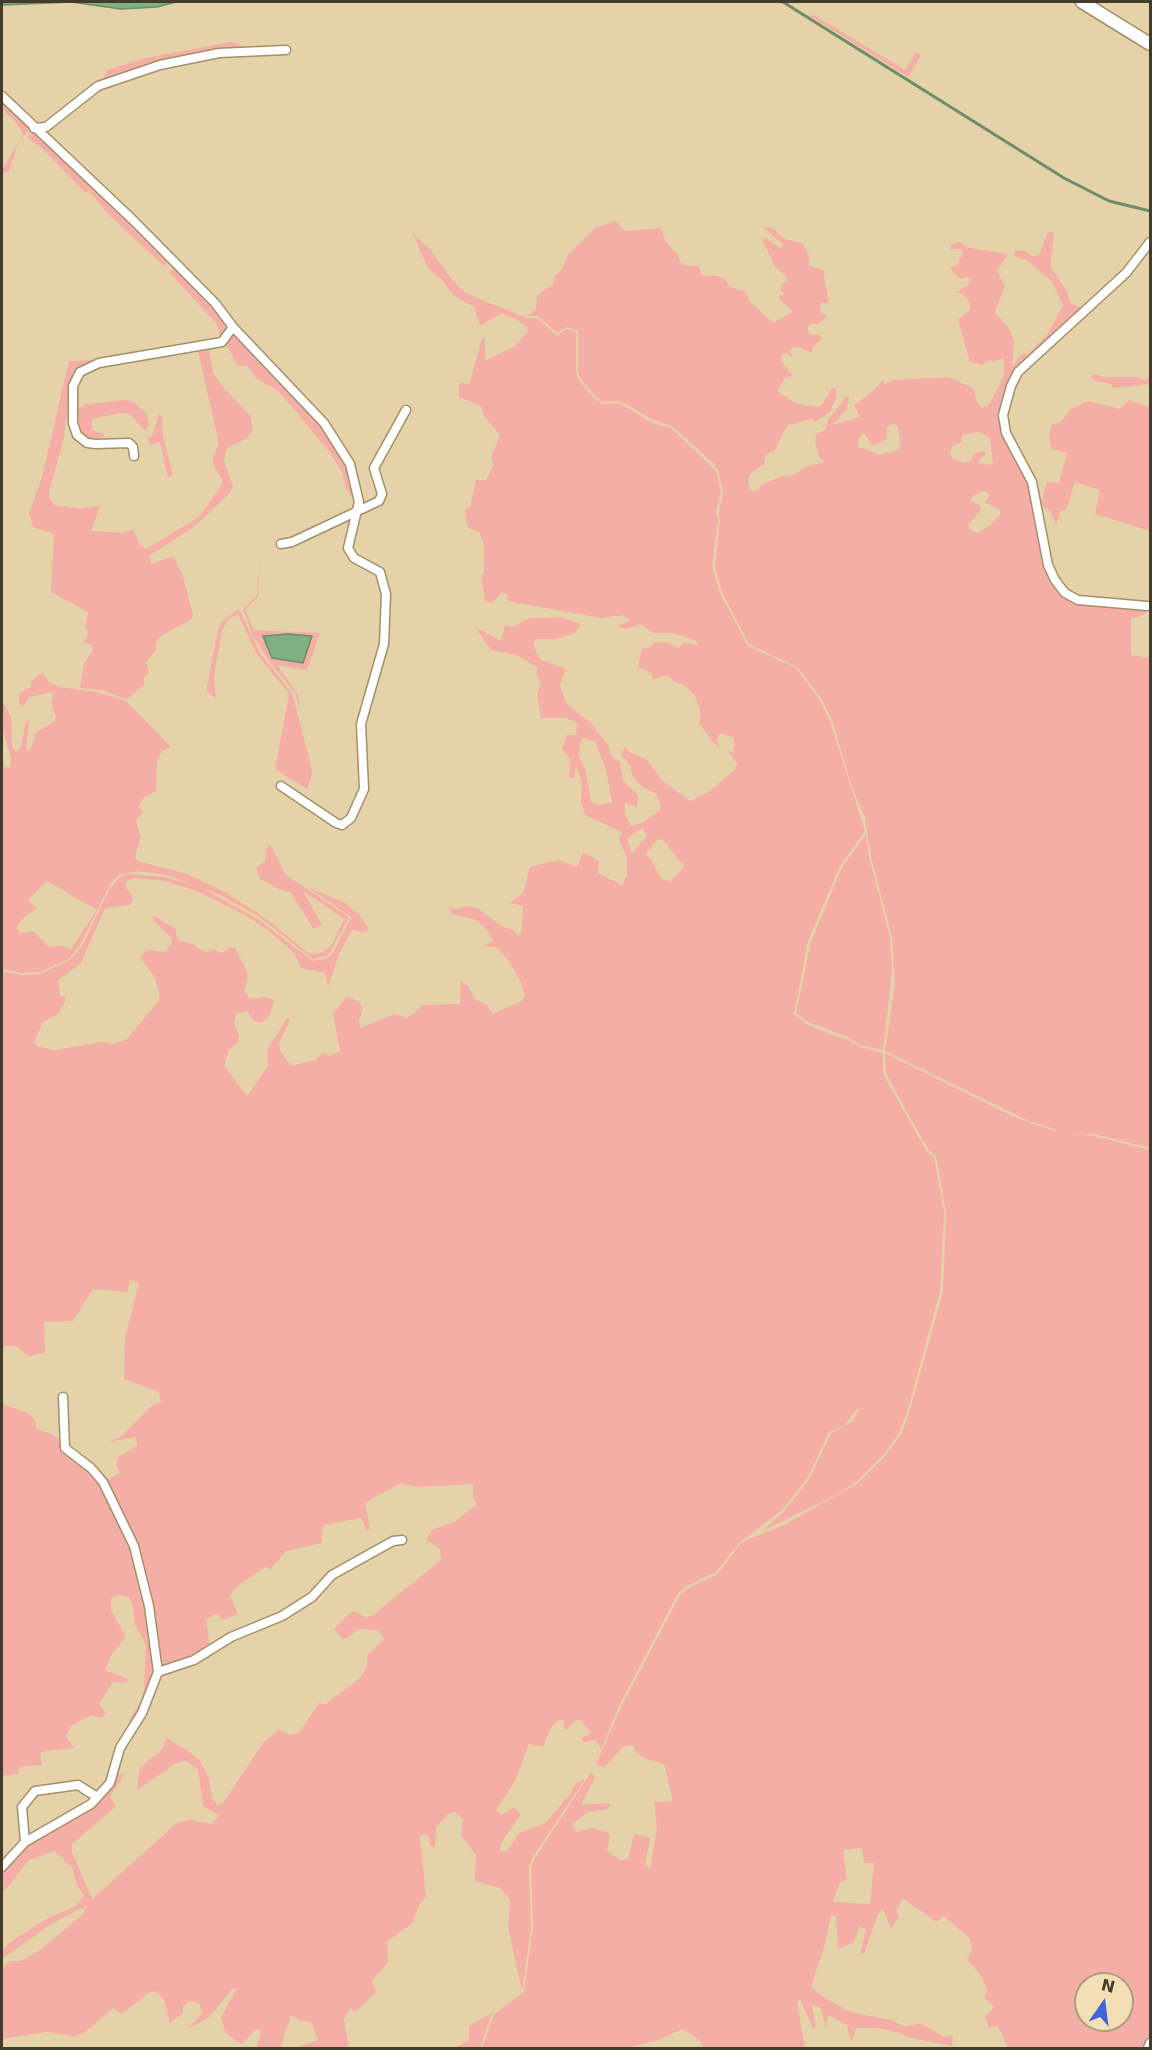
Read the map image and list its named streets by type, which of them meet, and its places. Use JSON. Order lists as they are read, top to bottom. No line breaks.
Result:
{"north":"top"}
